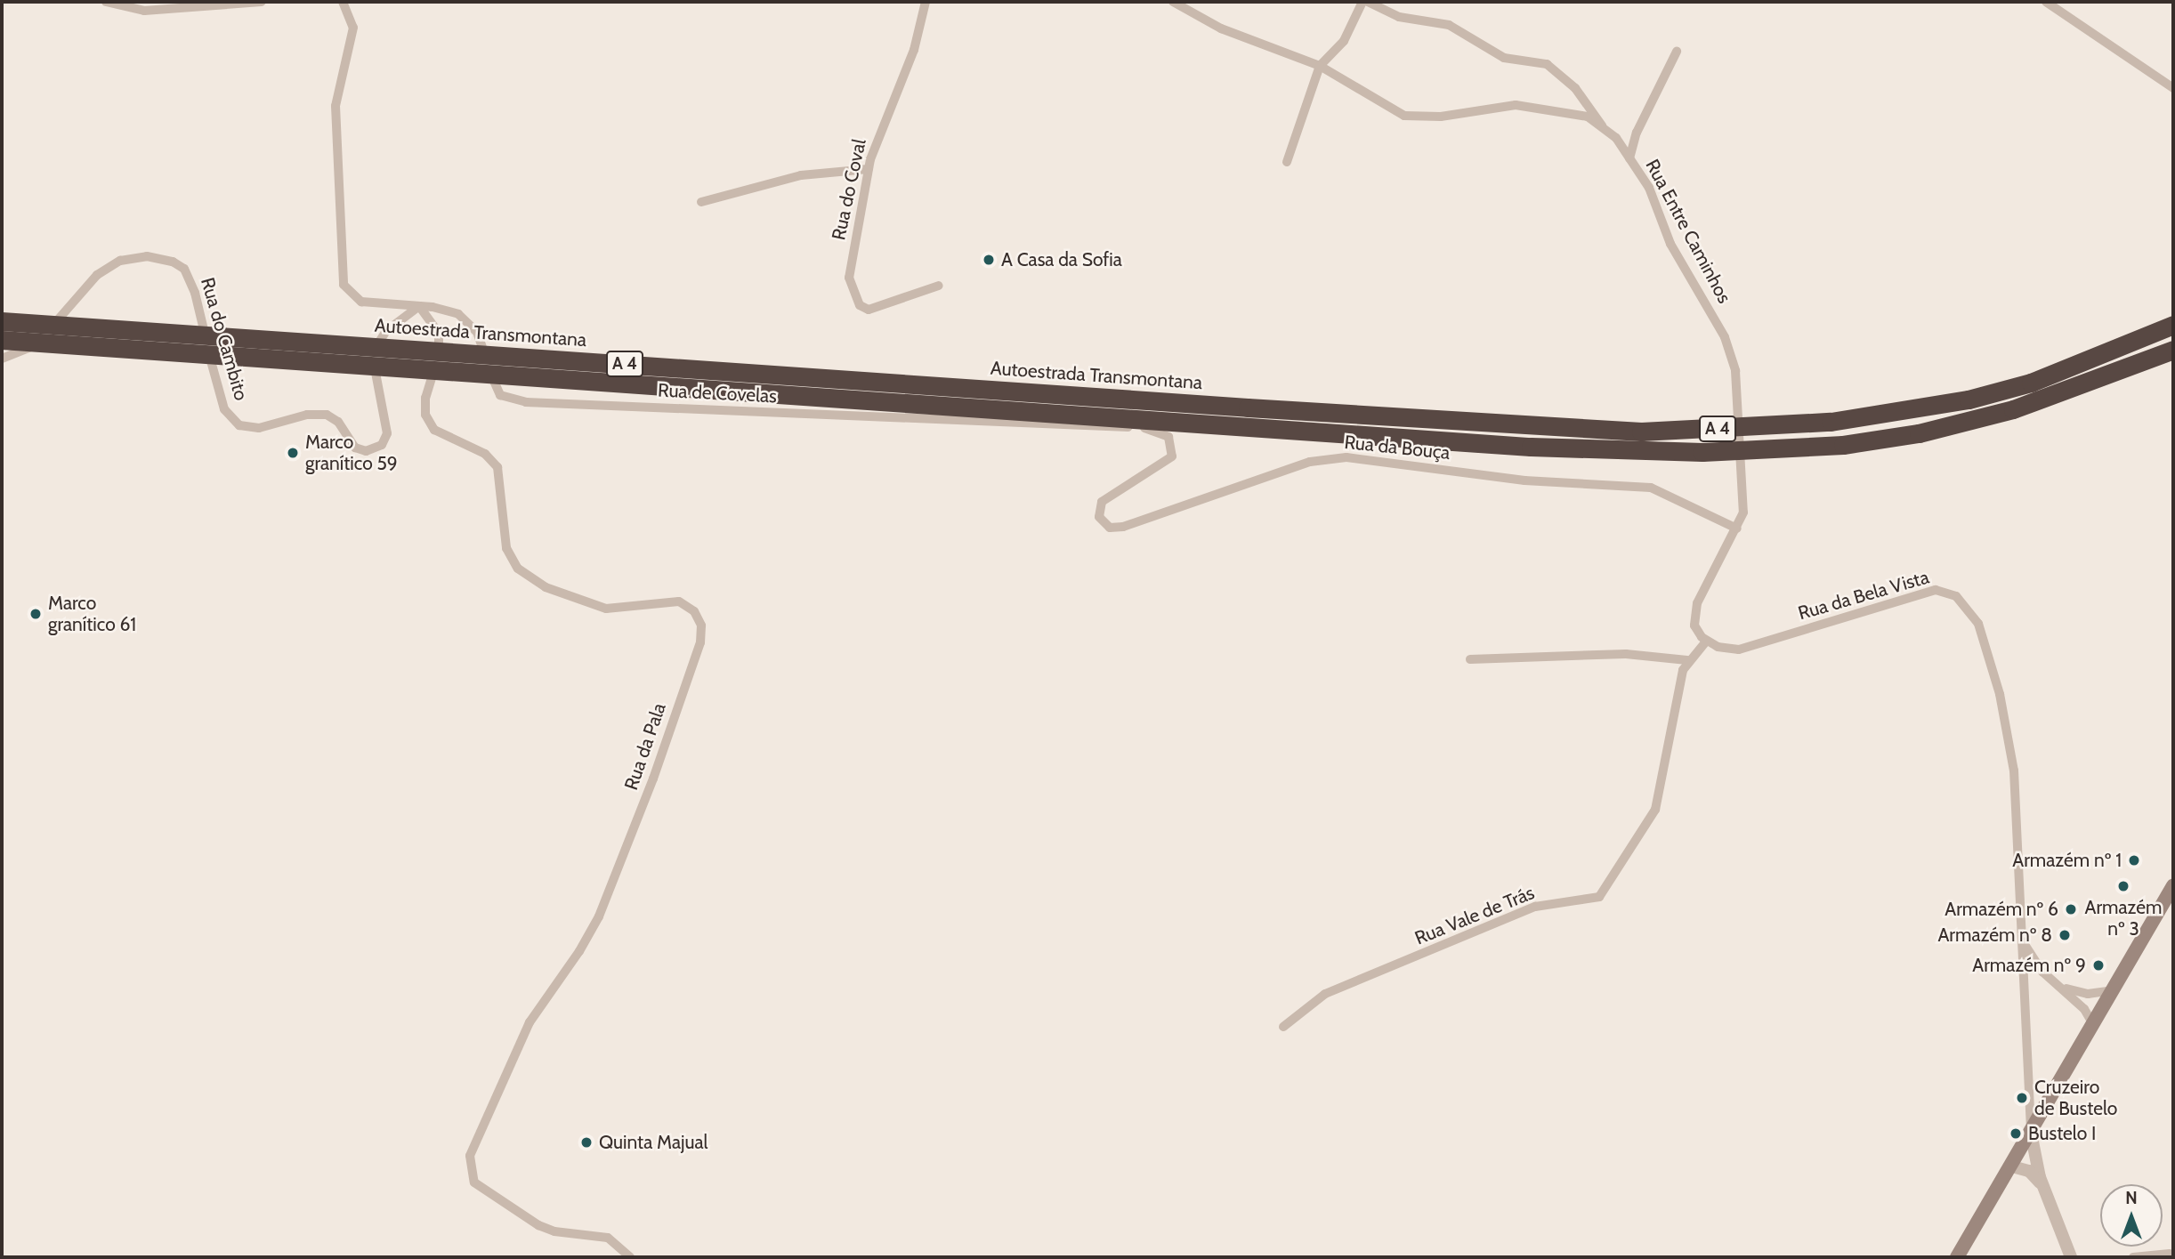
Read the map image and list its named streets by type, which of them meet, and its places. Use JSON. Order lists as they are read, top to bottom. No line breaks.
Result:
{"streets":{"highway":["Autoestrada Transmontana","A 4"],"street":["Rua do Coval","Rua Entre Caminhos","Rua do Cambito","Rua de Covelas","Rua da Bouça","Rua da Bela Vista","Rua da Pala","Rua Vale de Trás"]},"crossings":[["Rua Entre Caminhos","Rua da Bouça"],["Rua do Cambito","Rua de Covelas"],["Rua do Cambito","Rua da Pala"],["Rua de Covelas","Rua da Bouça"],["Rua de Covelas","Rua da Pala"]],"places":["A Casa da Sofia","Marco granítico 59","Marco granítico 61","Armazém nº 1","Armazém nº 3","Armazém nº 6","Armazém nº 8","Armazém nº 9","Cruzeiro de Bustelo","Bustelo I","Quinta Majual"],"north":"top"}
